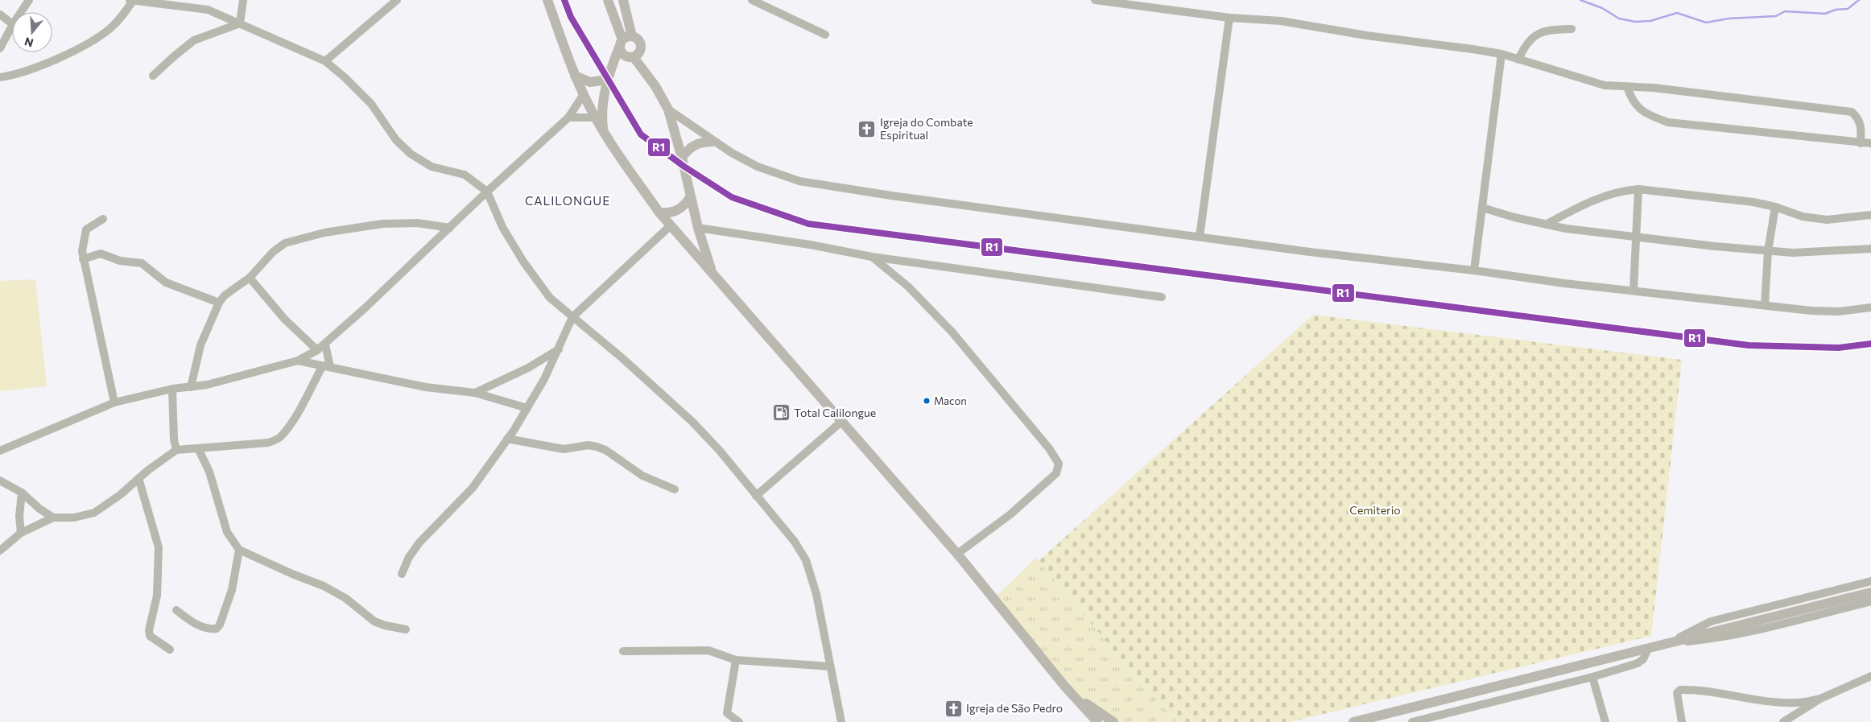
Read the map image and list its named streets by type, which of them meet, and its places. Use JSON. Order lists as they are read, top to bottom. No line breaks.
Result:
{"districts":["CALILONGUE"],"parks":["Cemiterio"],"places":{"church":["Igreja do Combate Espiritual","Igreja de São Pedro"],"other":["Macon"],"fuel station":["Total Calilongue"]},"lines":["transit line R1"],"north":"bottom"}
